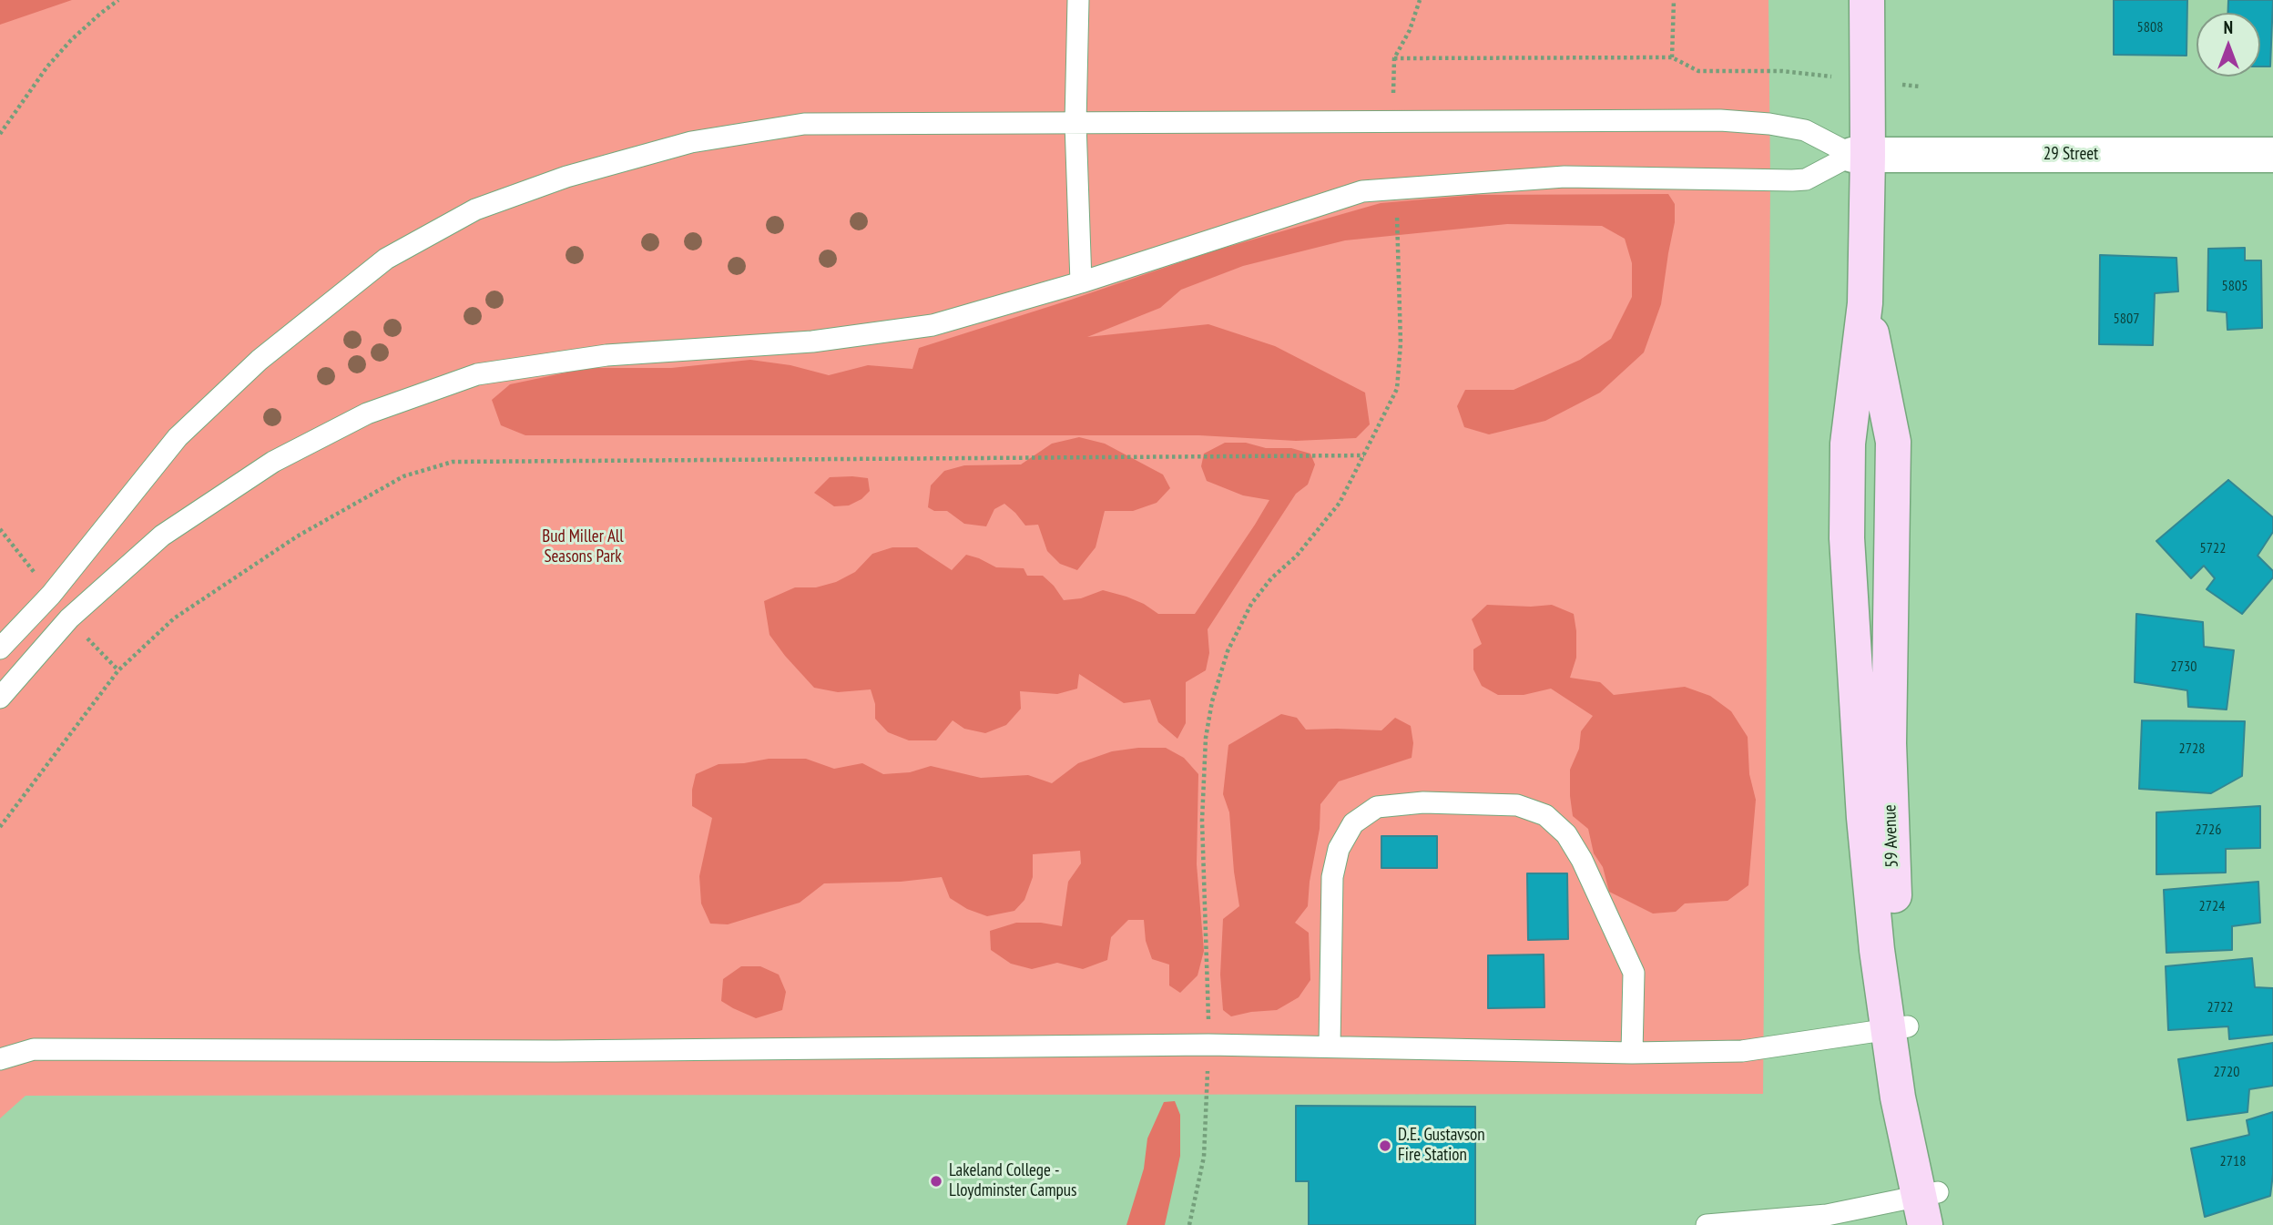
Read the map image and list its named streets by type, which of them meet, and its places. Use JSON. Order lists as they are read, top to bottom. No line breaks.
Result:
{"streets":{"main road":["59 Avenue"],"street":["29 Street"]},"parks":["Bud Miller All Seasons Park"],"places":["D.E. Gustavson Fire Station","Lakeland College - Lloydminster Campus"],"house_numbers":["5808","5805","5807","5722","2730","2728","2726","2724","2722","2720","2718"],"north":"top"}
